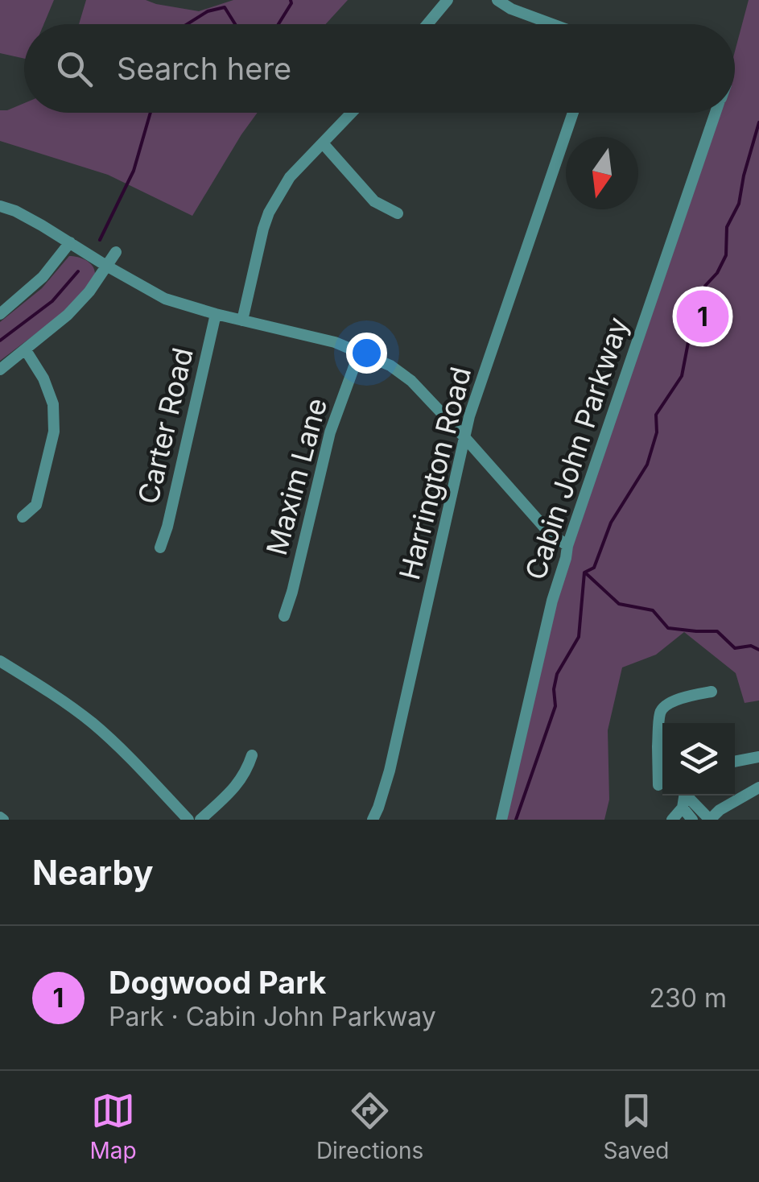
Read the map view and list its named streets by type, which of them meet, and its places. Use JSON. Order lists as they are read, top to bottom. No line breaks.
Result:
{"streets":{"street":["Carter Road","Cabin John Parkway","Harrington Road","Maxim Lane"]},"north":"bottom","page":{"search":"Search here","pins":"1","heading":"Nearby","list":[{"mark":"1","name":"Dogwood Park","note":"Park · Cabin John Parkway","value":"230 m"}],"nav":["Map","Directions","Saved"]}}
